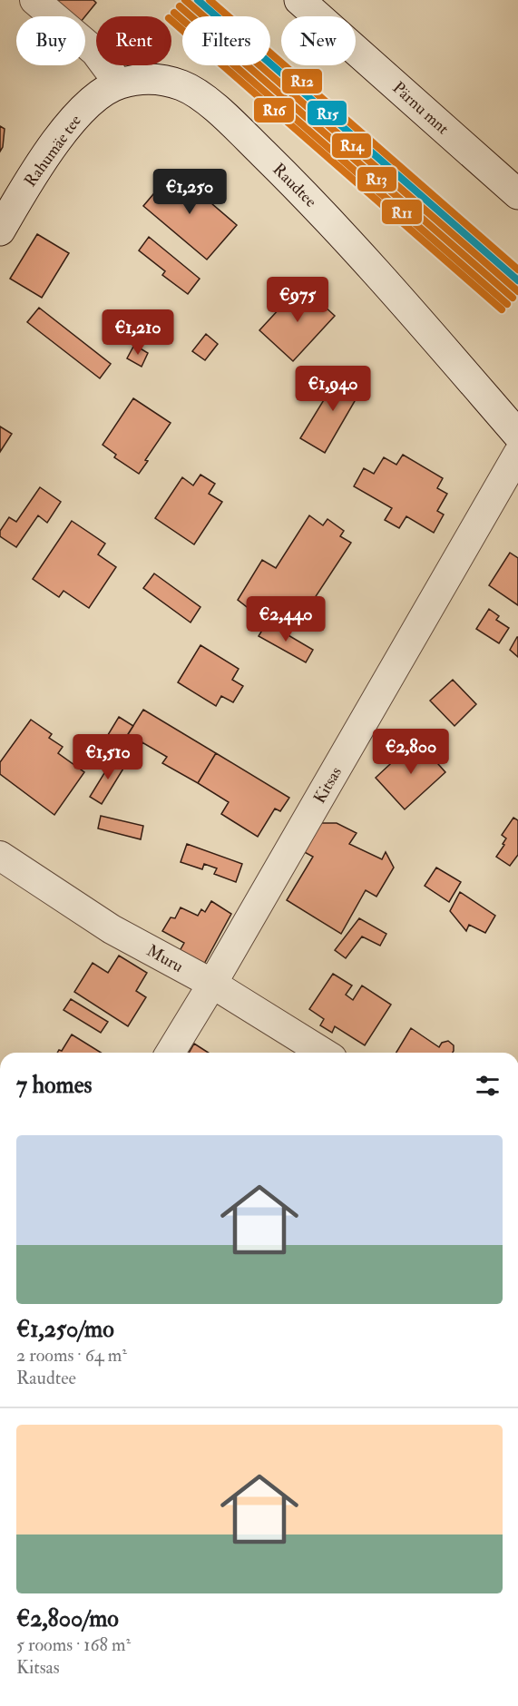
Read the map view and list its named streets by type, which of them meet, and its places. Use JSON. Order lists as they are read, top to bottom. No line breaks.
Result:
{"streets":{"street":["Pärnu mnt","Rahumäe tee","Raudtee","Kitsas","Muru"]},"crossings":[["Rahumäe tee","Raudtee"],["Kitsas","Muru"]],"lines":["transit line R14","transit line R15","transit line R12","transit line R13","transit line R11","transit line R16"],"page":{"chip":["Buy","Rent","Filters","New"],"price":["€1,250","€975","€1,210","€1,940","€2,440","€2,800","€1,510"],"heading":"7 homes","list":[{"name":"€1,250/mo","note":"2 rooms · 64 m² · Raudtee"},{"name":"€2,800/mo","note":"5 rooms · 168 m² · Kitsas"}]}}
